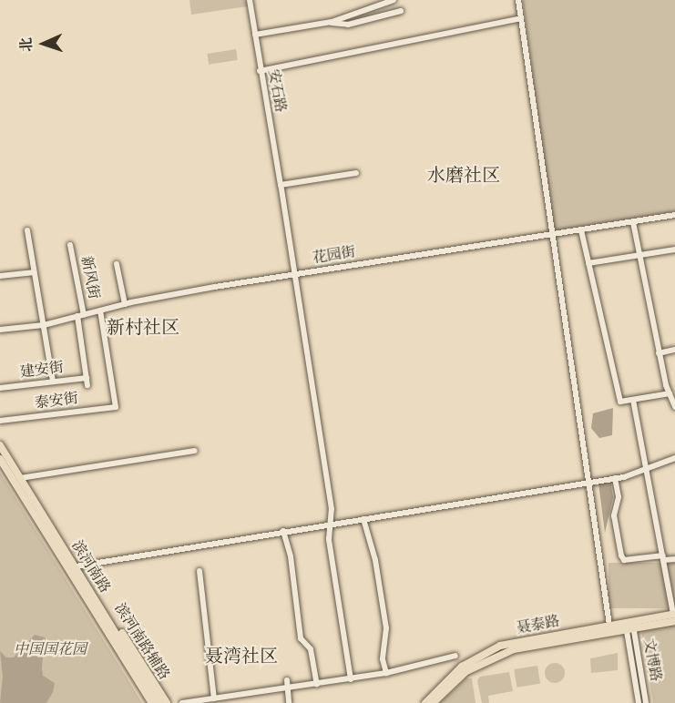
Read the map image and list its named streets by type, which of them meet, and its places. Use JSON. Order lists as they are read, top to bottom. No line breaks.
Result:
{"streets":{"main road":["滨河南路","聂泰路","滨河南路辅路"],"street":["安石路","花园街","新风街","建安街","泰安街","文博路"]},"crossings":[["安石路","花园街"],["花园街","新风街"],["花园街","泰安街"],["新风街","建安街"],["滨河南路","滨河南路辅路"],["聂泰路","文博路"]],"districts":["水磨社区","新村社区","聂湾社区"],"parks":["中国国花园"],"north":"left"}
